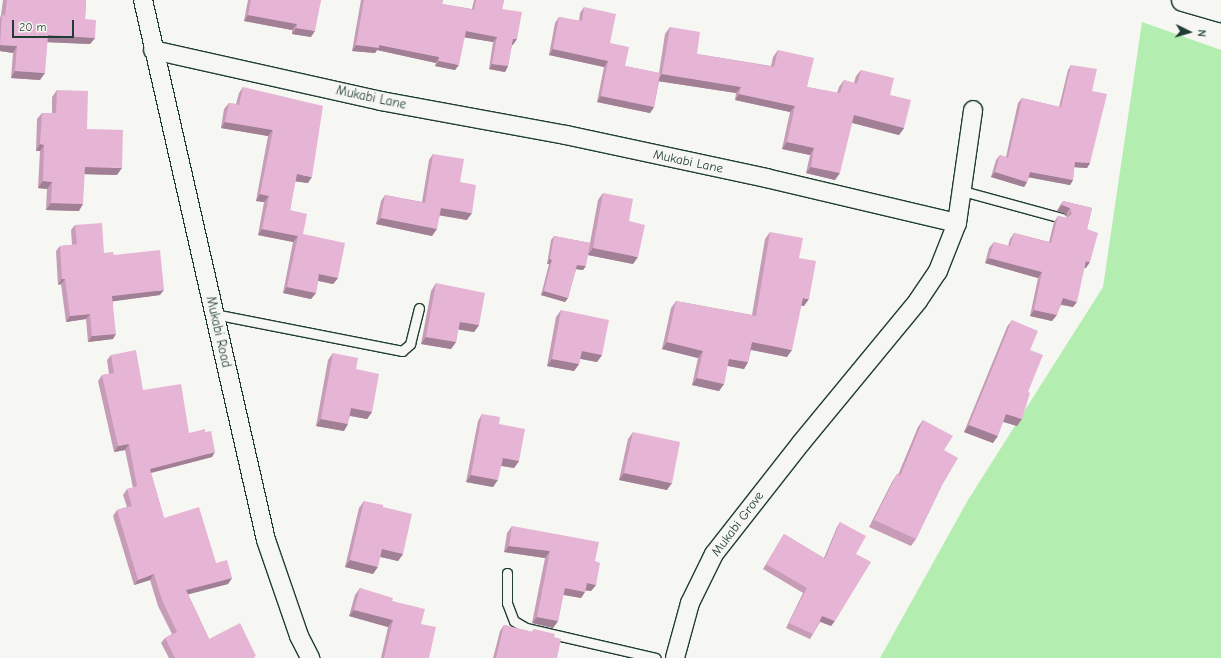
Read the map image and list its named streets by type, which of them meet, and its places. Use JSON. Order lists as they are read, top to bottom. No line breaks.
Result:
{"streets":{"street":["Mukabi Lane","Mukabi Road","Mukabi Grove"]},"crossings":[["Mukabi Lane","Mukabi Road"],["Mukabi Lane","Mukabi Grove"]],"scale_bar":"20 m","north":"right"}
